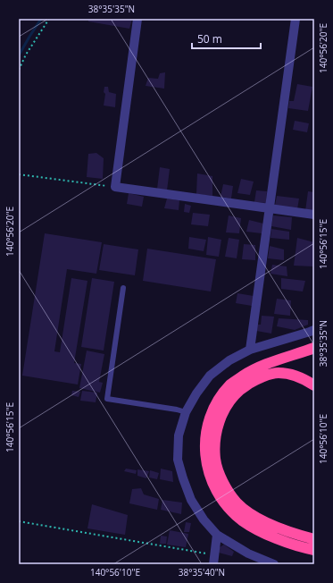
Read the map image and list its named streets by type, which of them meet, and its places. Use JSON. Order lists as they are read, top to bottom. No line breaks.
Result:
{"scale_bar":"50 m","coordinates":["38°35'35\"N","140°56'20\"E","140°56'15\"E","140°56'10\"E","38°35'40\"N"]}
